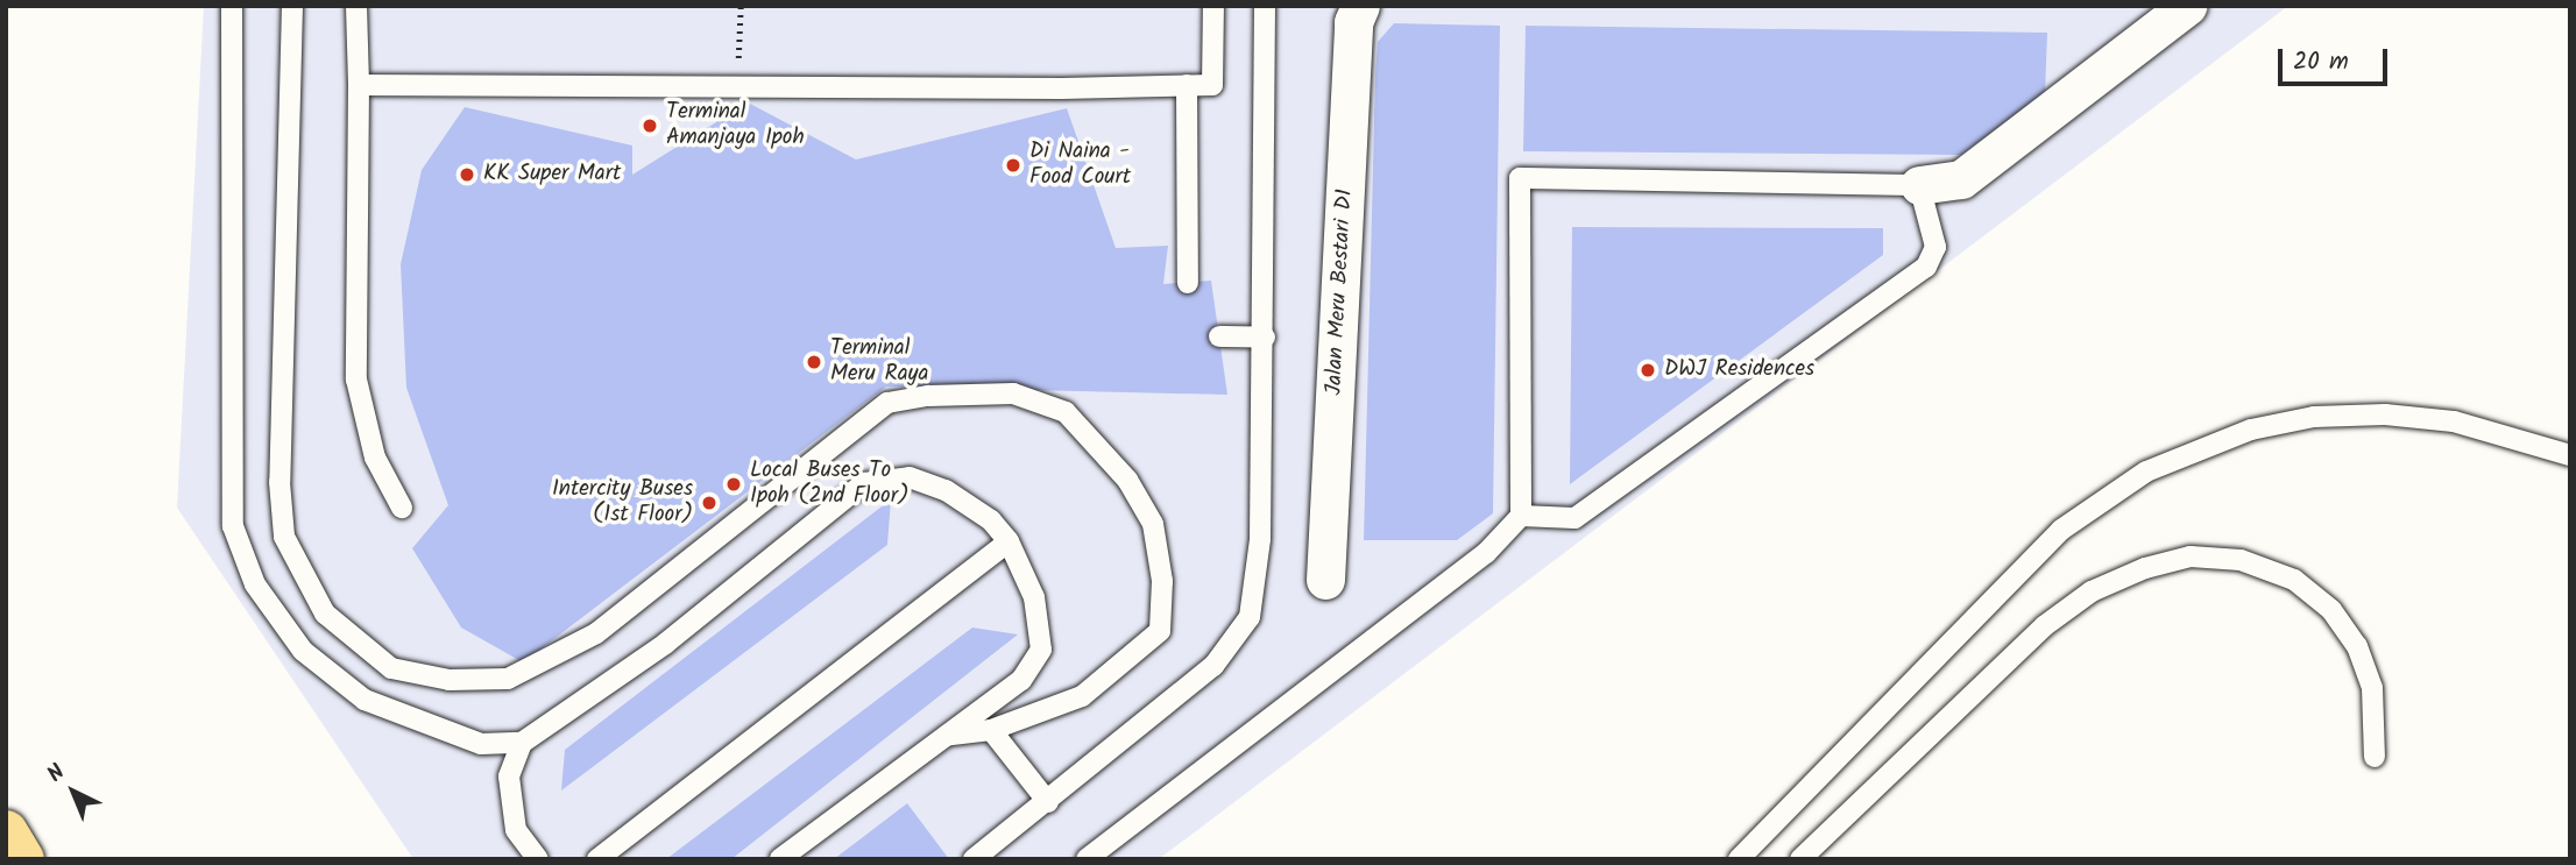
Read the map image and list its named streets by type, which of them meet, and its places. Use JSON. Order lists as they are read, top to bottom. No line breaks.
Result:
{"streets":{"street":["Jalan Meru Bestari D1"]},"places":["Terminal Amanjaya Ipoh","Di Naina - Food Court","KK Super Mart","Terminal Meru Raya","DWJ Residences","Local Buses To Ipoh (2nd Floor)","Intercity Buses (1st Floor)"],"scale_bar":"20 m","north":"top left"}
